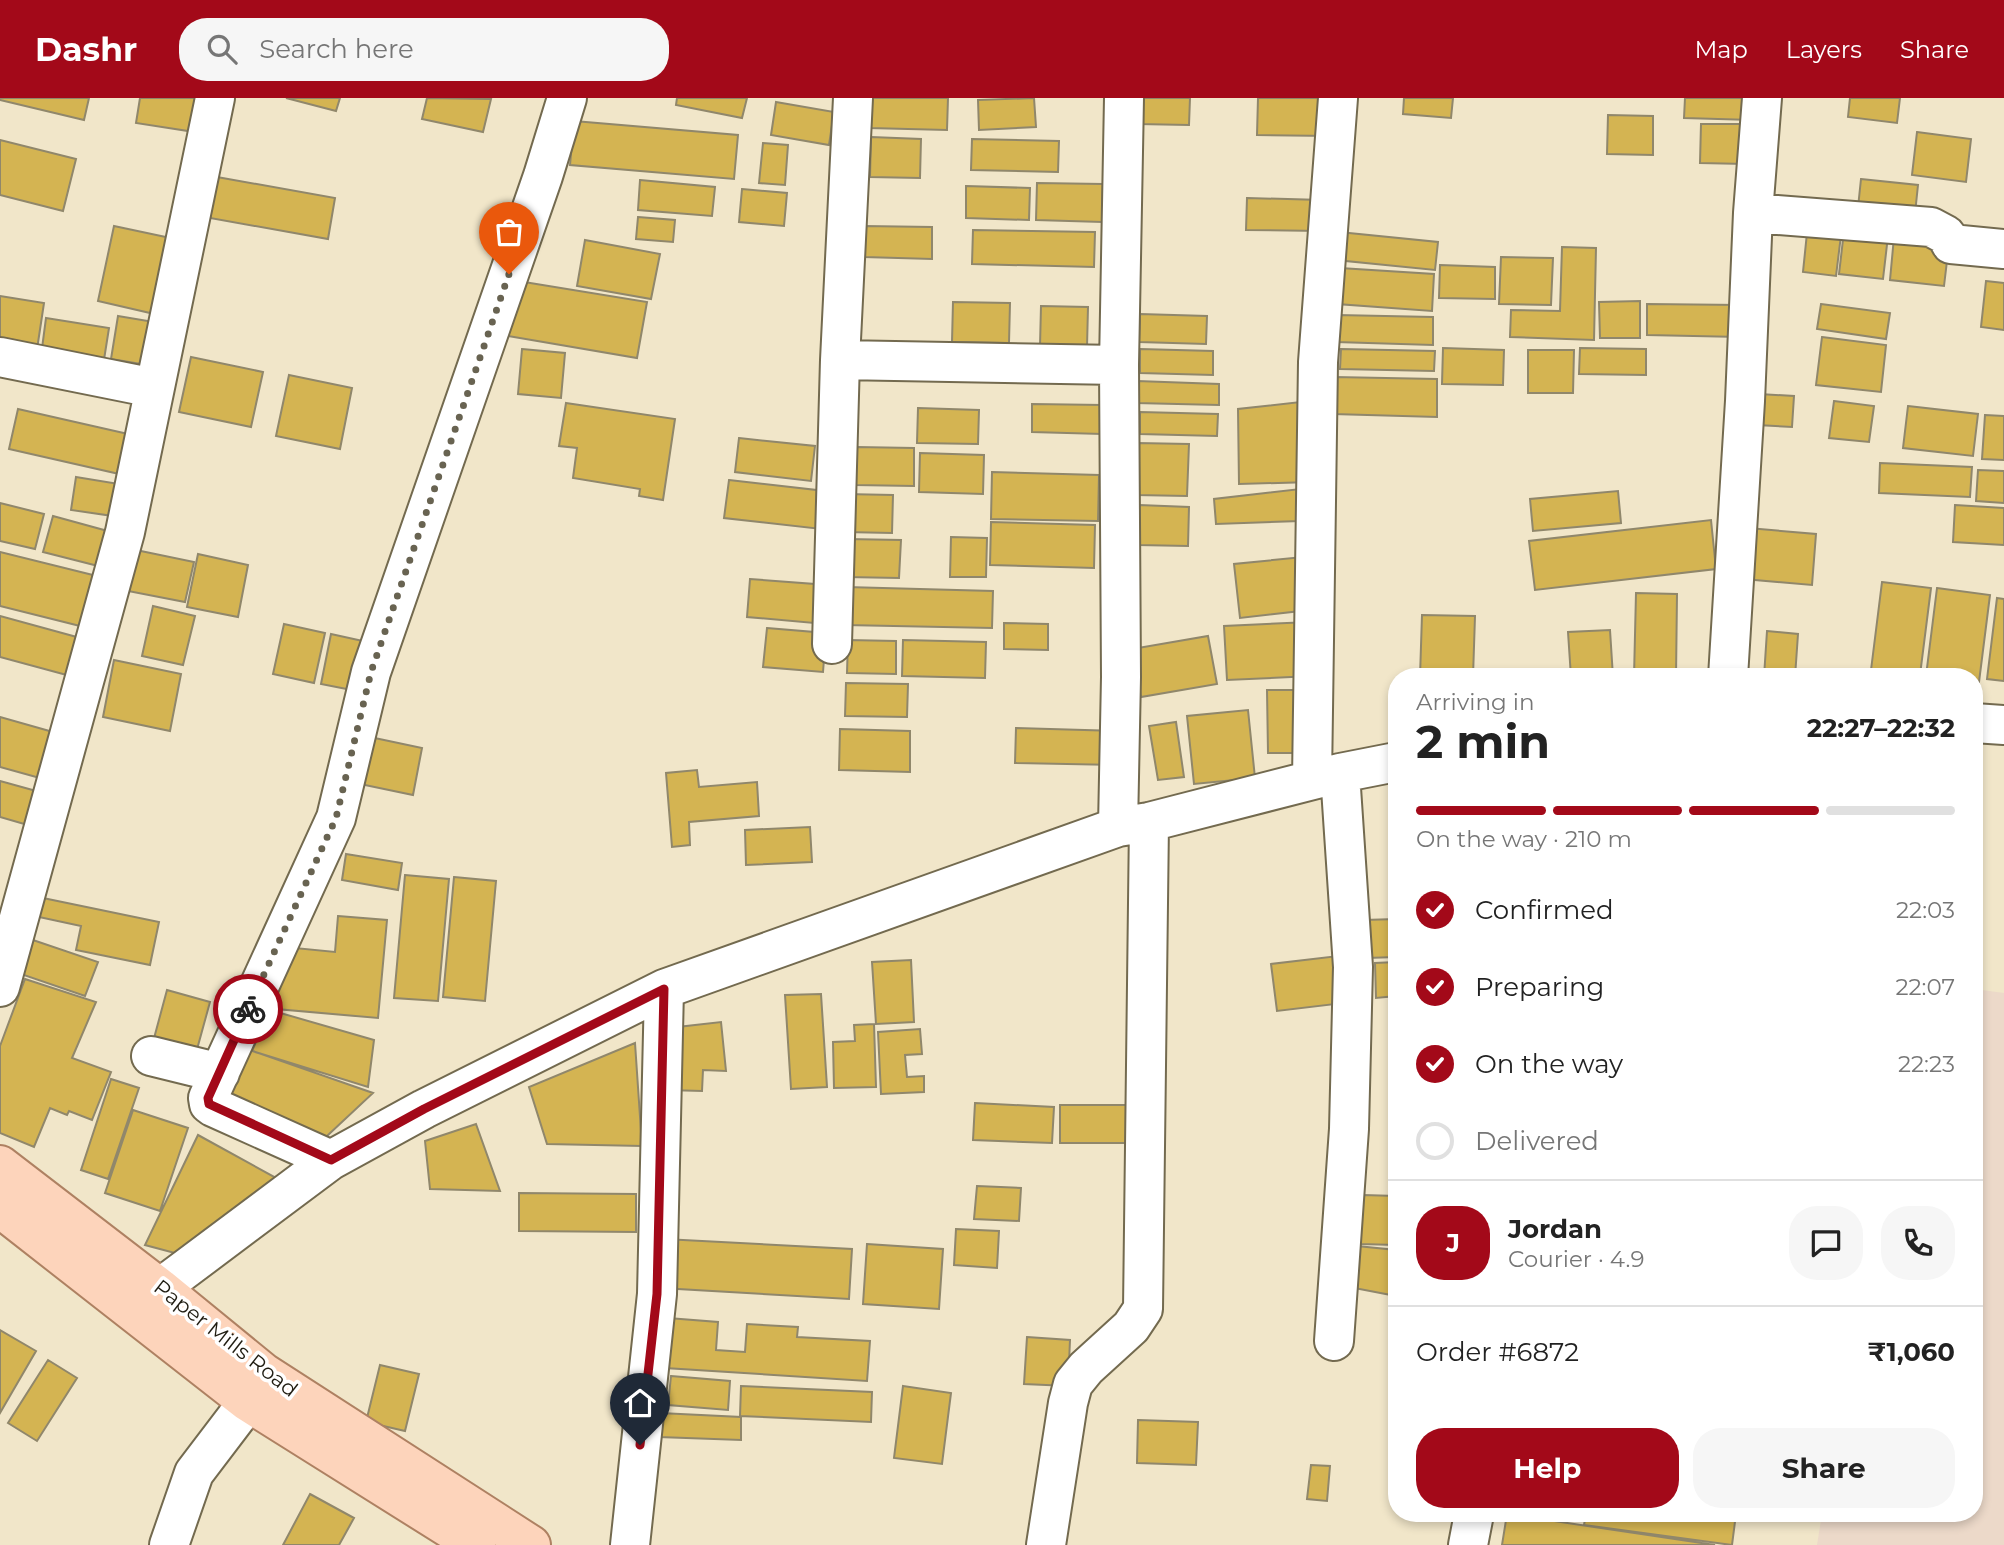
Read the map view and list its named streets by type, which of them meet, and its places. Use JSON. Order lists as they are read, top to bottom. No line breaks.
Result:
{"streets":{"main road":["Paper Mills Road"]},"page":{"header":"Dashr","search":"Search here","nav":["Map","Layers","Share"],"heading":["2 min","Arriving in","22:27–22:32"],"panel":["Jordan","Courier · 4.9","Order #6872","₹1,060"],"bar":"On the way · 210 m","list":[["Confirmed","22:03"],["Preparing","22:07"],["On the way","22:23"],"Delivered"],"round":"J","buttons":["Help","Share"]}}
